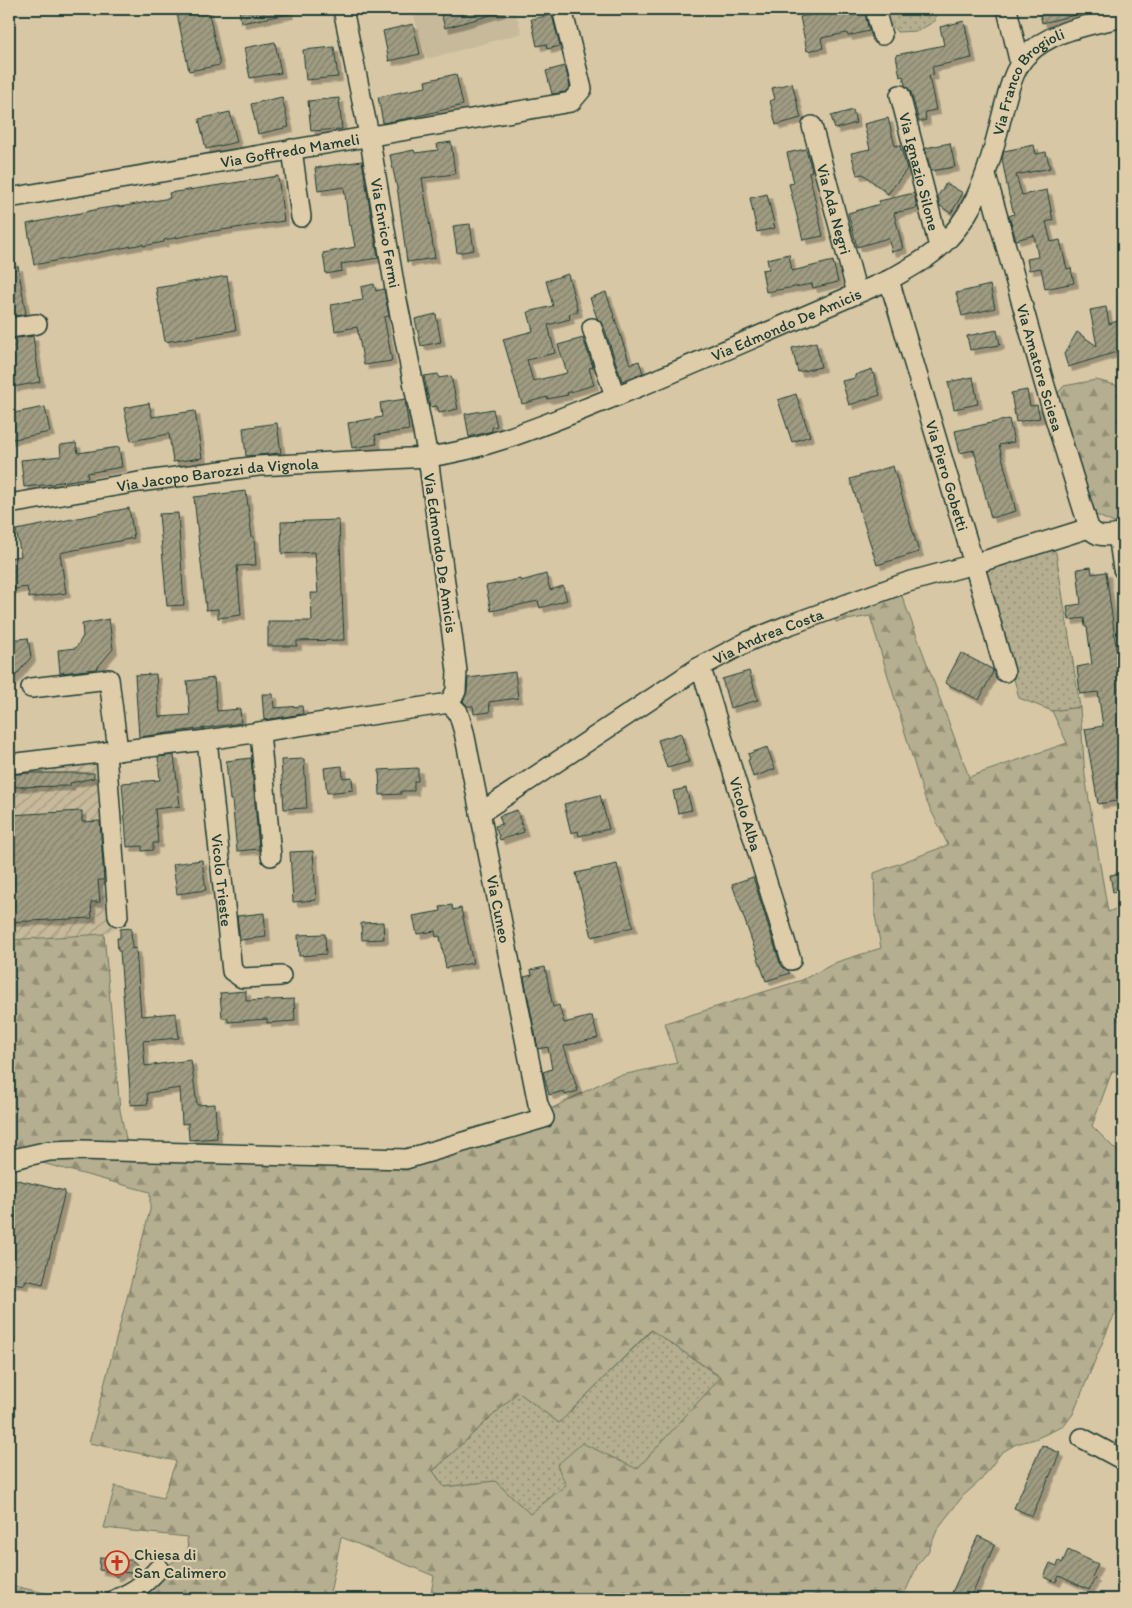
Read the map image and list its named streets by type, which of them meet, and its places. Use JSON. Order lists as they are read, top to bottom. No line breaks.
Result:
{"streets":{"street":["Via Franco Brogioli","Via Goffredo Mameli","Via Ignazio Silone","Via Ada Negri","Via Enrico Fermi","Via Edmondo De Amicis","Via Amatore Sciesa","Via Jacopo Barozzi da Vignola","Via Piero Gobetti","Via Andrea Costa","Vicolo Alba","Vicolo Trieste","Via Cuneo"]},"crossings":[["Via Franco Brogioli","Via Edmondo De Amicis"],["Via Franco Brogioli","Via Amatore Sciesa"],["Via Goffredo Mameli","Via Enrico Fermi"],["Via Ignazio Silone","Via Edmondo De Amicis"],["Via Ada Negri","Via Edmondo De Amicis"],["Via Enrico Fermi","Via Edmondo De Amicis"],["Via Enrico Fermi","Via Jacopo Barozzi da Vignola"],["Via Edmondo De Amicis","Via Jacopo Barozzi da Vignola"],["Via Edmondo De Amicis","Via Piero Gobetti"],["Via Edmondo De Amicis","Via Cuneo"],["Via Amatore Sciesa","Via Andrea Costa"],["Via Piero Gobetti","Via Andrea Costa"],["Via Andrea Costa","Vicolo Alba"],["Via Andrea Costa","Via Cuneo"]],"places":{"church":["Chiesa di San Calimero"]}}
